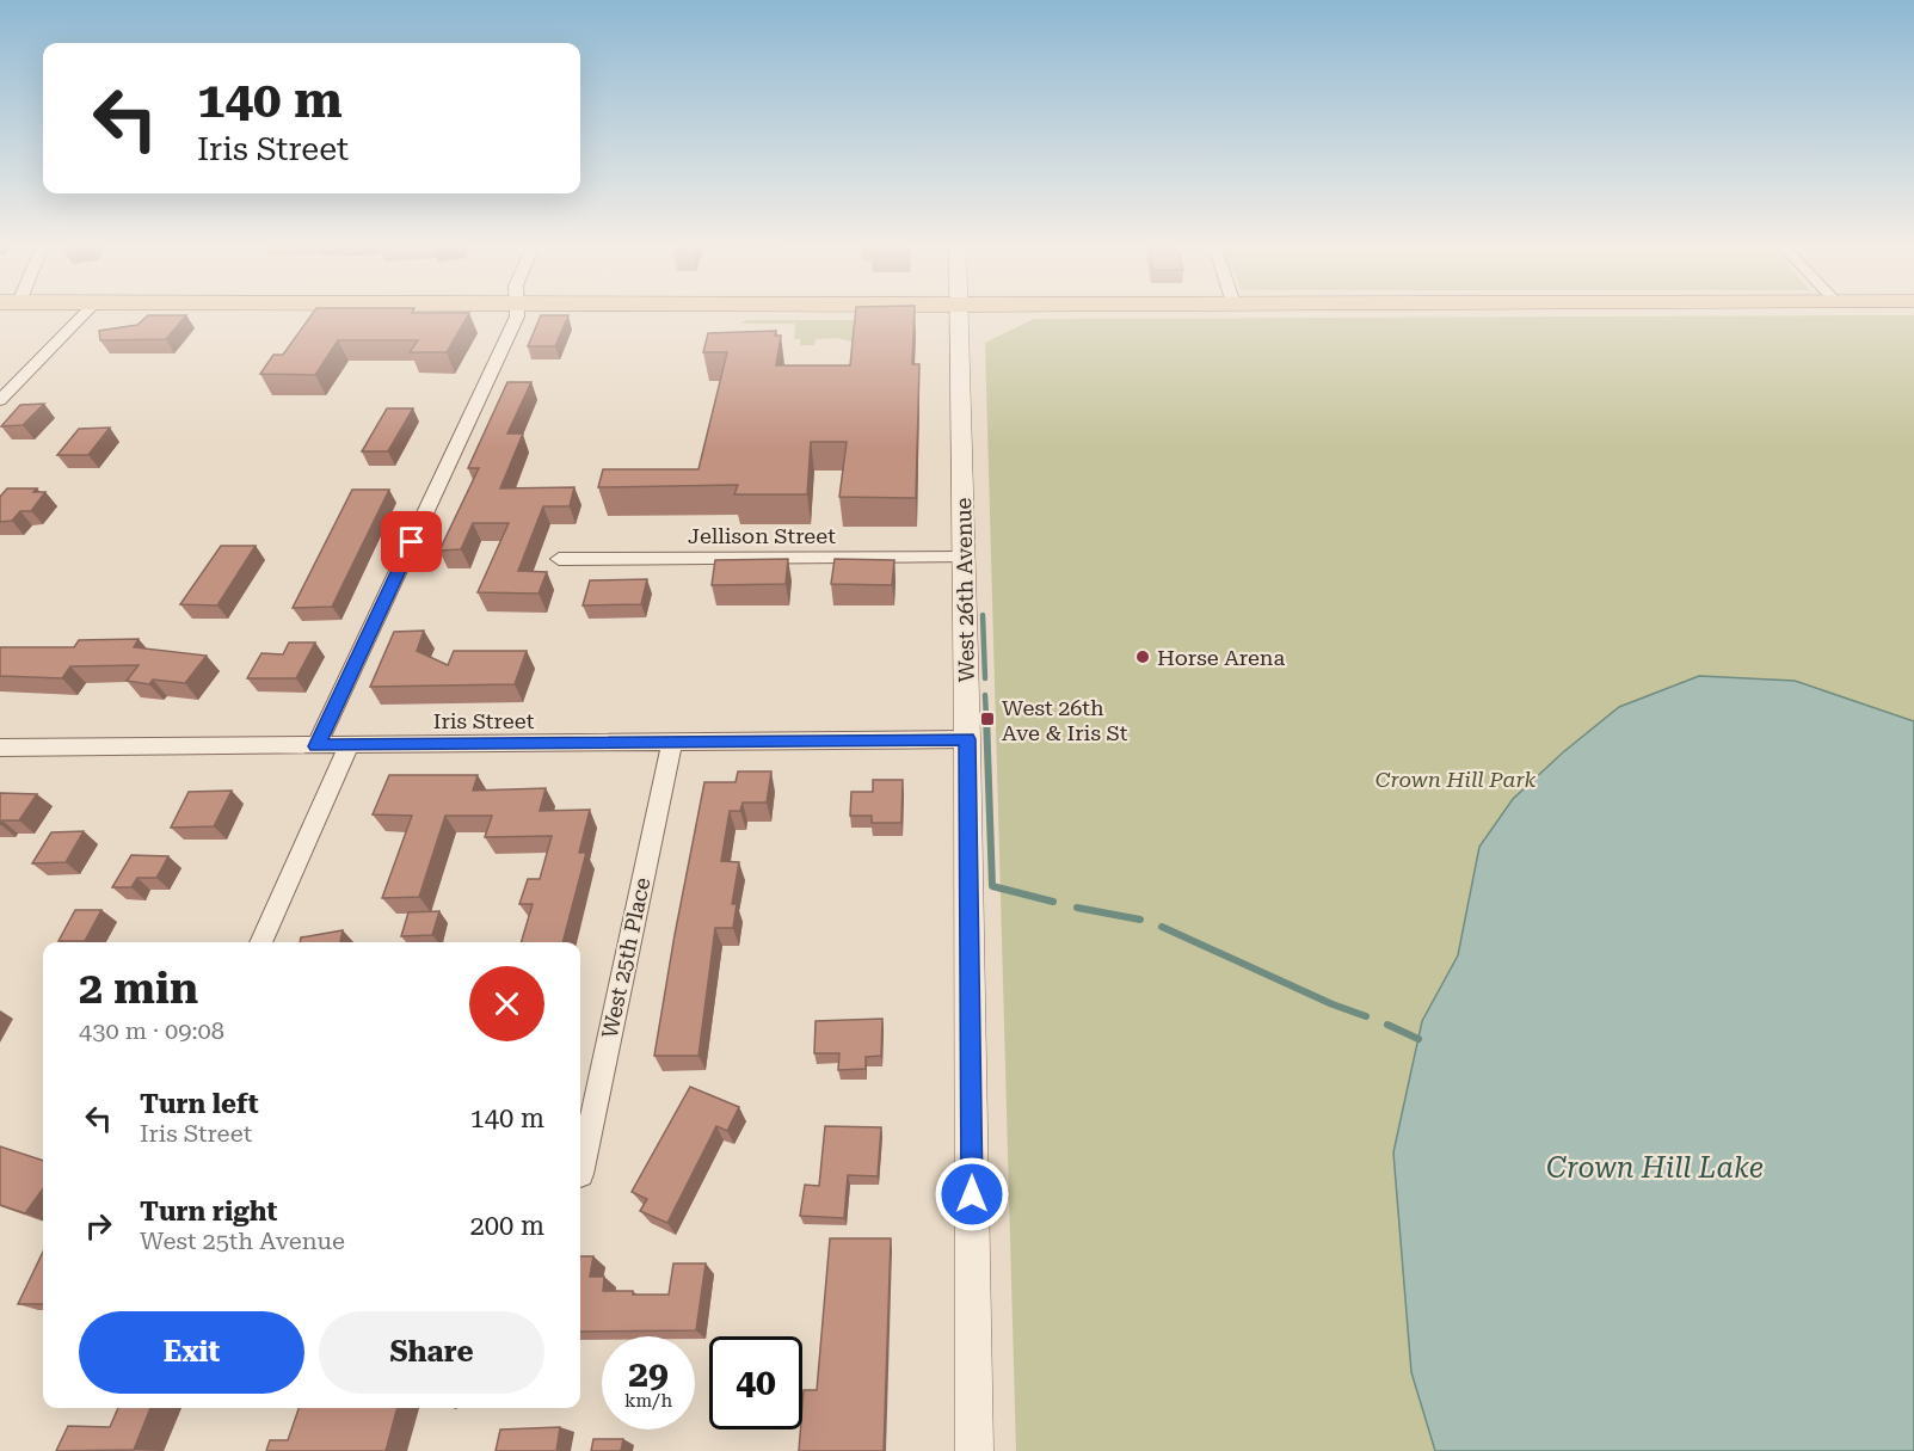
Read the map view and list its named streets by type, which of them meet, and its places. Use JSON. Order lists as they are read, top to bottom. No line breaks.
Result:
{"streets":{"street":["Jellison Street","West 26th Avenue","Iris Street","West 25th Place"]},"crossings":[["Jellison Street","West 26th Avenue"],["West 26th Avenue","Iris Street"],["Iris Street","West 25th Place"]],"water":["Crown Hill Lake"],"parks":["Crown Hill Park"],"places":{"other":["Horse Arena"],"transit":["West 26th Ave & Iris St"]},"page":{"turn":["140 m","Iris Street"],"heading":["2 min","430 m · 09:08"],"list":[{"name":"Turn left","note":"Iris Street","value":"140 m"},{"name":"Turn right","note":"West 25th Avenue","value":"200 m"}],"buttons":["Exit","Share"],"speed":"29 km/h","limit":"40"}}
